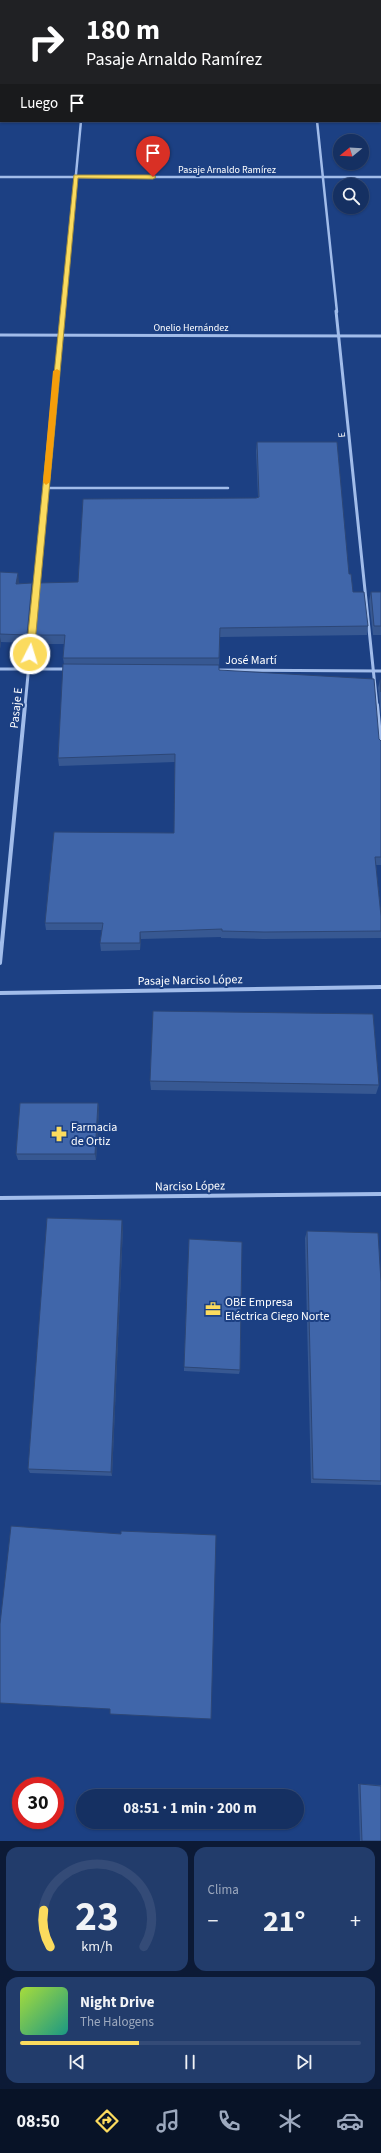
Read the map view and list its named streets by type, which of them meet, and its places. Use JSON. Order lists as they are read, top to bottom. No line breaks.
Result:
{"streets":{"street":["Pasaje Arnaldo Ramírez","Onelio Hernández","E","José Martí","Pasaje E","Pasaje Narciso López","Narciso López"]},"crossings":[["Pasaje Arnaldo Ramírez","E"],["Pasaje Arnaldo Ramírez","Pasaje E"],["Onelio Hernández","E"],["Onelio Hernández","Pasaje E"],["E","José Martí"]],"places":{"pharmacy":["Farmacia de Ortiz"],"office":["OBE Empresa Eléctrica Ciego Norte"]},"north":"left","page":{"turn":["180 m","Pasaje Arnaldo Ramírez"],"then":"Luego","limit":"30","trip":"08:51 · 1 min · 200 m","tile":"Clima","heat":["−","21°","+"],"song":["Night Drive","The Halogens"],"tabs":"08:50","gauge":["23","km/h"]}}
